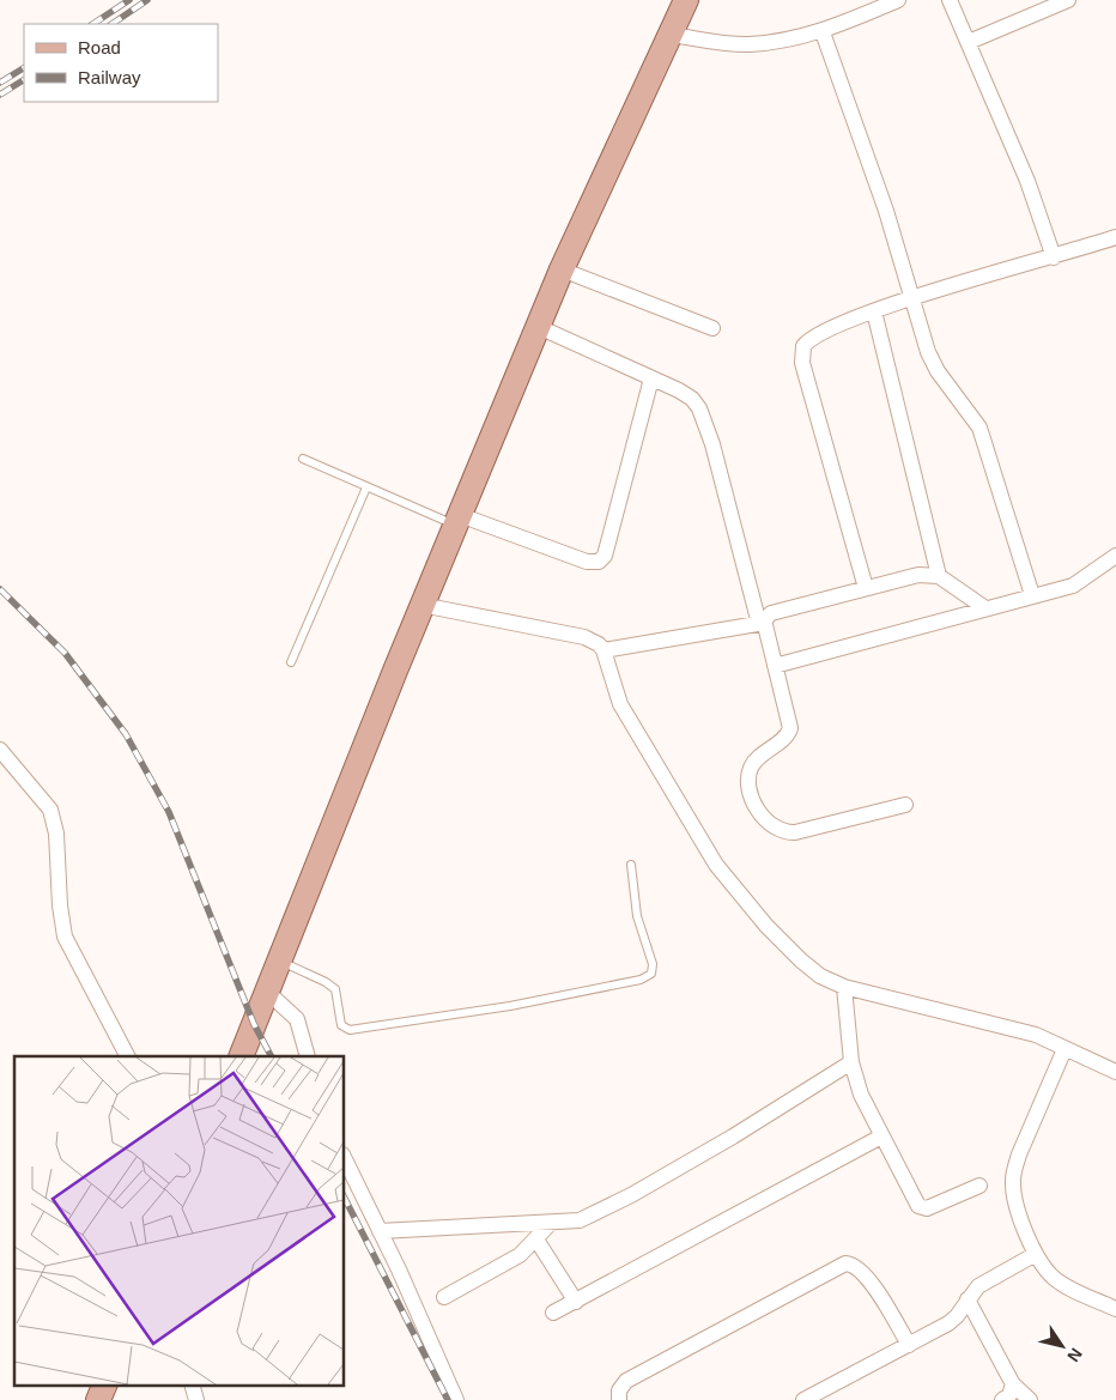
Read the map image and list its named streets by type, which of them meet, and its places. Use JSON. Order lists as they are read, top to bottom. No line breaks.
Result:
{"legend":["Road","Railway"],"north":"bottom right"}
